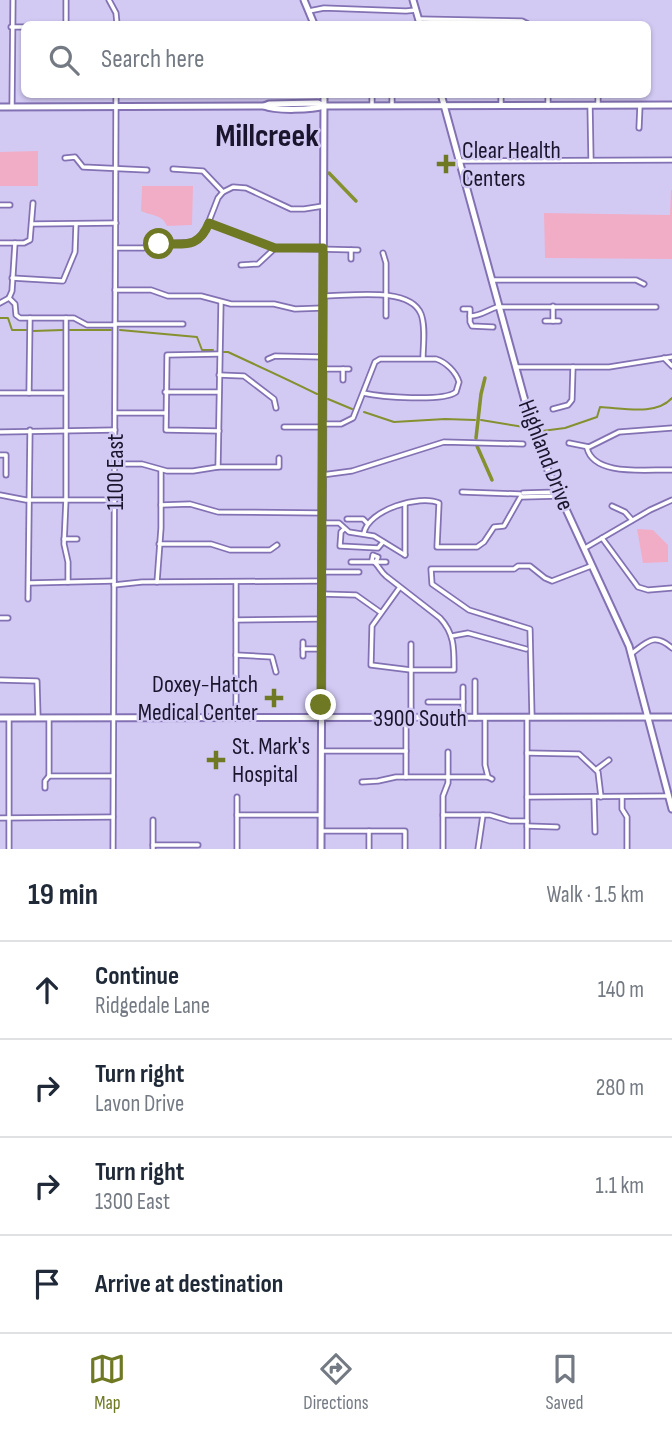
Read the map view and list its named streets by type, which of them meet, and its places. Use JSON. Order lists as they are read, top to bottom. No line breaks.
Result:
{"streets":{"main road":["Highland Drive","3900 South"],"street":["1100 East"]},"crossings":[["Highland Drive","3900 South"],["1100 East","3900 South"]],"districts":["Millcreek"],"places":{"health":["Clear Health Centers","Doxey-Hatch Medical Center","St. Mark's Hospital"]},"page":{"search":"Search here","heading":["19 min","Walk · 1.5 km"],"list":[["Continue","Ridgedale Lane","140 m"],["Turn right","Lavon Drive","280 m"],["Turn right","1300 East","1.1 km"],"Arrive at destination"],"nav":["Map","Directions","Saved"]}}
